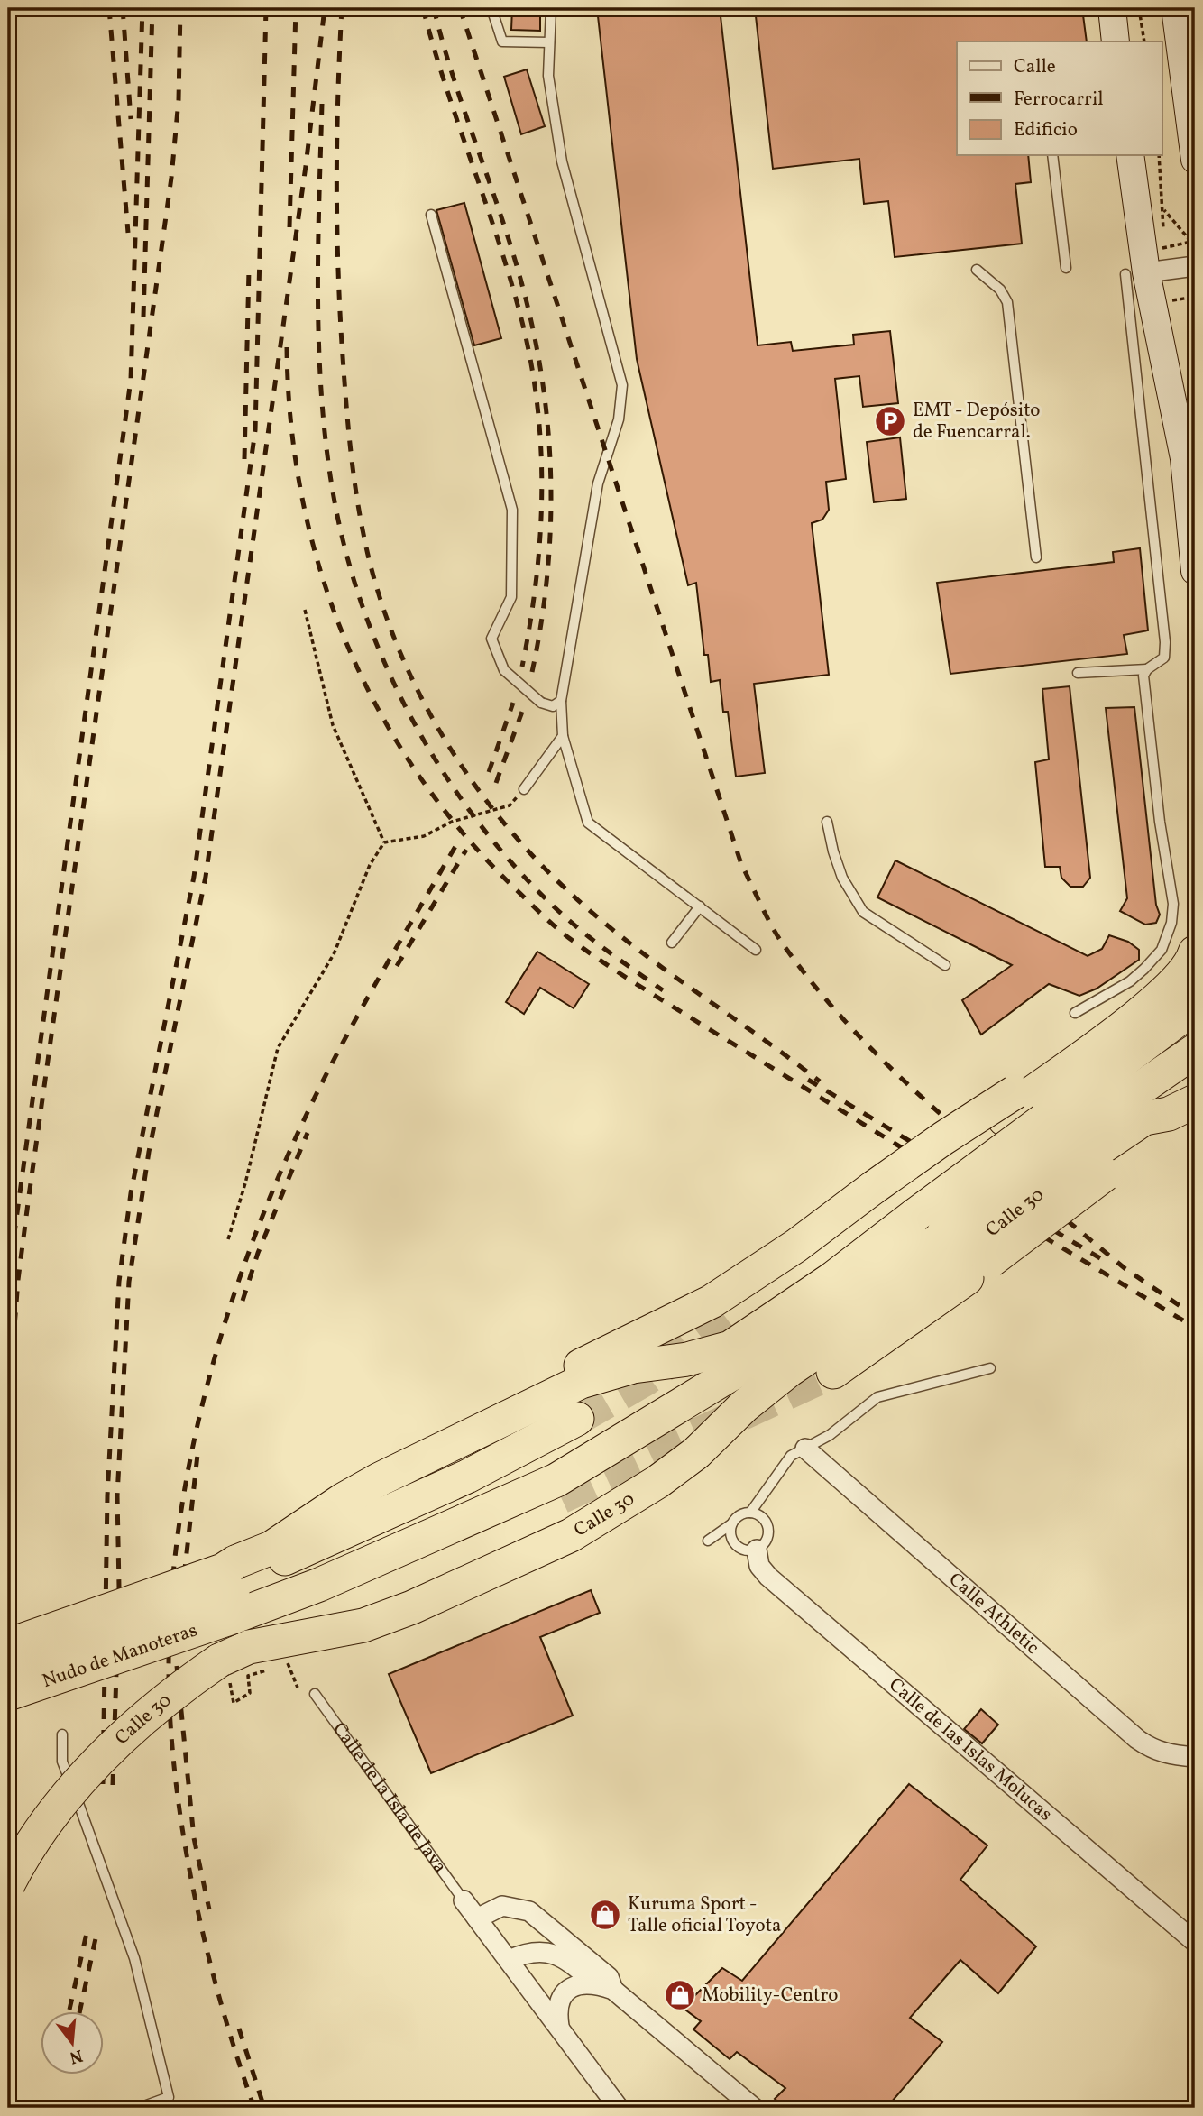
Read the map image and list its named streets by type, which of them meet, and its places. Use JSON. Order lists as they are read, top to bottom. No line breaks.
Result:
{"streets":{"highway":["Calle 30","Nudo de Manoteras"],"street":["Calle Athletic","Calle de las Islas Molucas"],"lane":["Calle de la Isla de Java"]},"crossings":[["Calle 30","Nudo de Manoteras"]],"places":{"parking":["EMT - Depósito de Fuencarral."],"shop":["Kuruma Sport - Talle oficial Toyota","Mobility-Centro"]},"legend":["Calle","Ferrocarril","Edificio"],"north":"bottom"}
